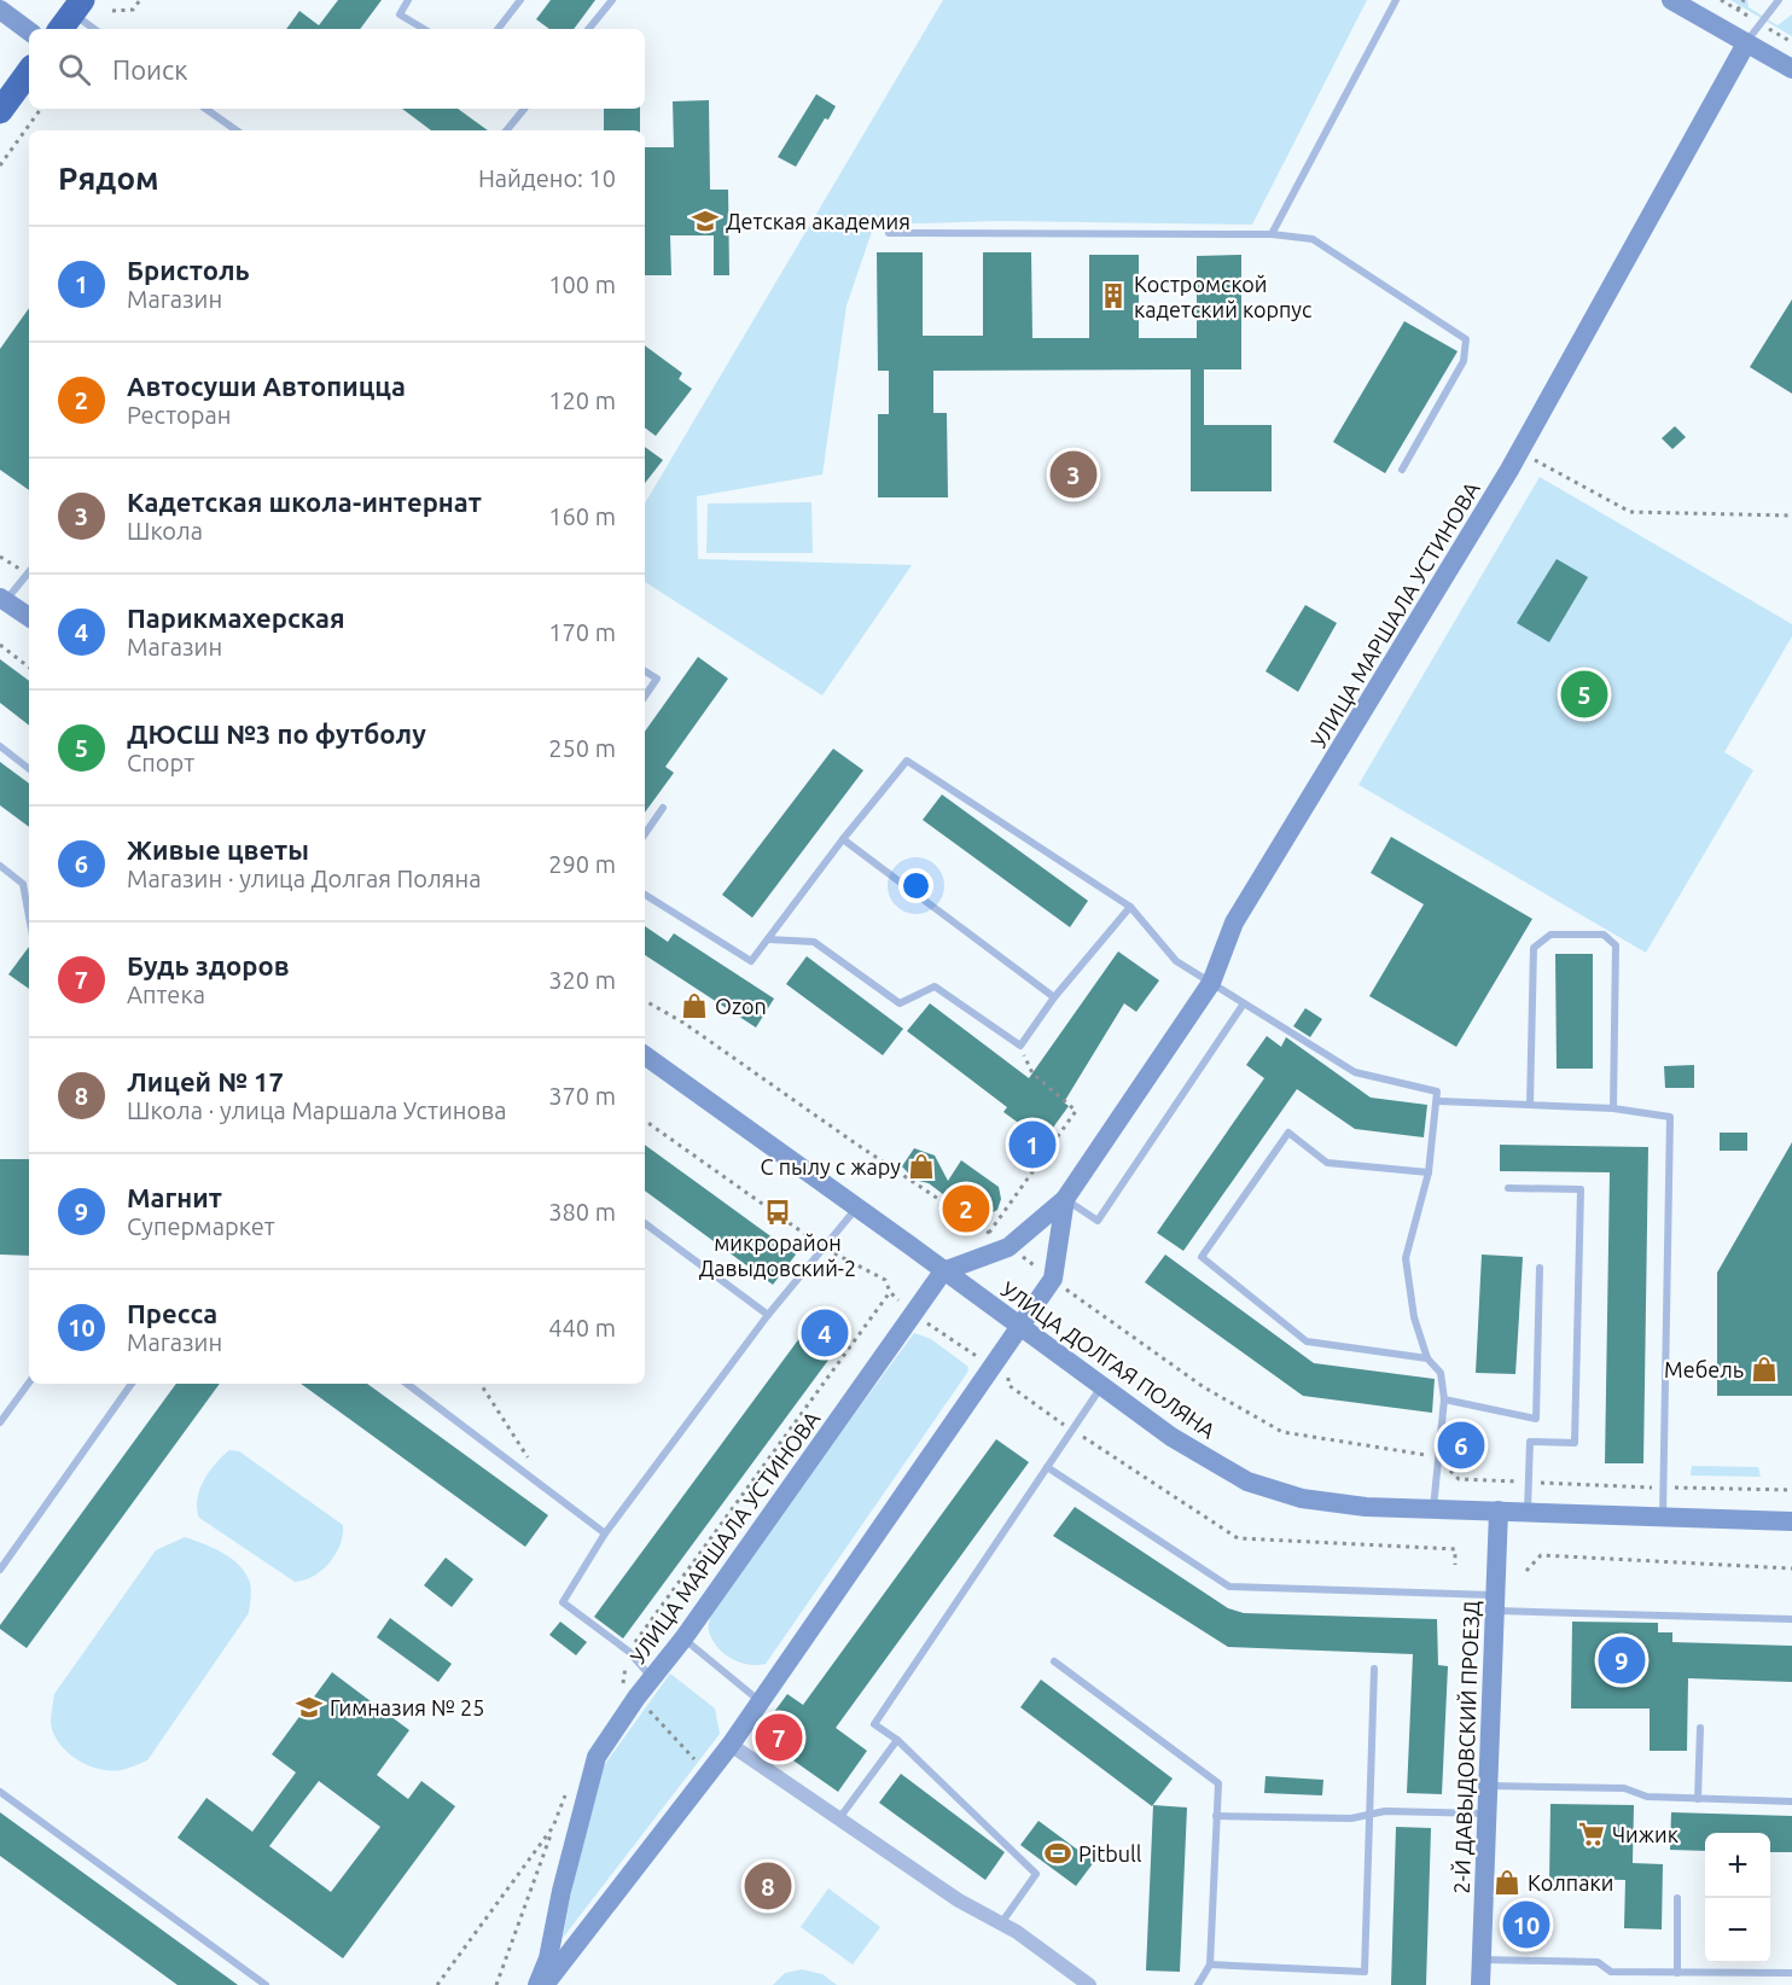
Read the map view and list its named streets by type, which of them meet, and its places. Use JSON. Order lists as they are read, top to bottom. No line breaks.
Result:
{"streets":{"street":["УЛИЦА МАРШАЛА УСТИНОВА","УЛИЦА ДОЛГАЯ ПОЛЯНА","2-Й ДАВЫДОВСКИЙ ПРОЕЗД"]},"crossings":[["УЛИЦА МАРШАЛА УСТИНОВА","УЛИЦА ДОЛГАЯ ПОЛЯНА"],["УЛИЦА ДОЛГАЯ ПОЛЯНА","2-Й ДАВЫДОВСКИЙ ПРОЕЗД"]],"places":{"school or university":["Детская академия","Гимназия № 25"],"building":["Костромской кадетский корпус"],"shop":["Ozon","C пылу с жару","Мебель","Колпаки"],"bus stop":["микрорайон Давыдовский-2"],"supermarket":["Чижик"],"sports":["Pitbull"]},"page":{"search":"Поиск","heading":["Рядом","Найдено: 10"],"list":[{"mark":"1","name":"Бристоль","note":"Магазин","value":"100 m"},{"mark":"2","name":"Автосуши Автопицца","note":"Ресторан","value":"120 m"},{"mark":"3","name":"Кадетская школа-интернат","note":"Школа","value":"160 m"},{"mark":"4","name":"Парикмахерская","note":"Магазин","value":"170 m"},{"mark":"5","name":"ДЮСШ №3 по футболу","note":"Спорт","value":"250 m"},{"mark":"6","name":"Живые цветы","note":"Магазин · улица Долгая Поляна","value":"290 m"},{"mark":"7","name":"Будь здоров","note":"Аптека","value":"320 m"},{"mark":"8","name":"Лицей № 17","note":"Школа · улица Маршала Устинова","value":"370 m"},{"mark":"9","name":"Магнит","note":"Супермаркет","value":"380 m"},{"mark":"10","name":"Пресса","note":"Магазин","value":"440 m"}],"pins":["3","5","1","2","4","6","9","7","8","10"],"map_buttons":["+","−"]}}
